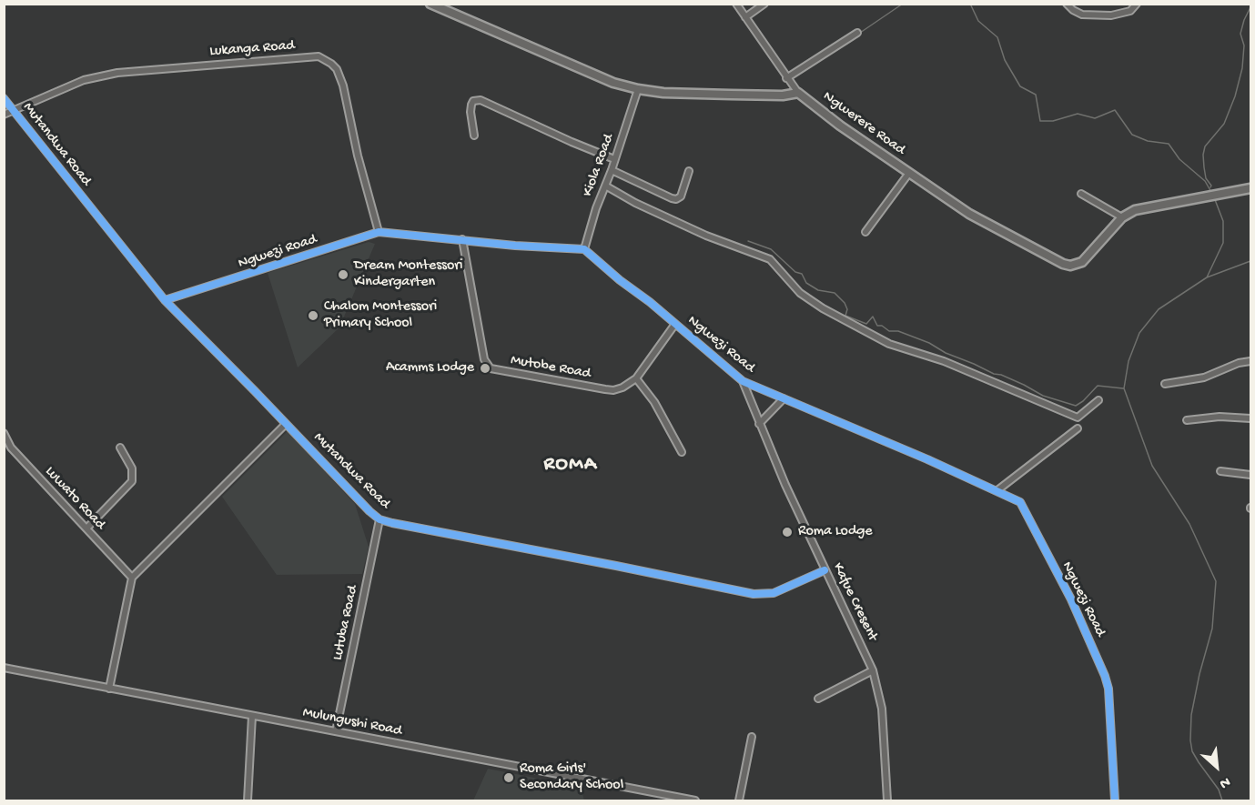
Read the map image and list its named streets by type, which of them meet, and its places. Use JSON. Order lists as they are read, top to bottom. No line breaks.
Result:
{"streets":{"street":["Lukanga Road","Ngwerere Road","Mutandwa Road","Kiola Road","Ngwezi Road","Mutobe Road","Luwato Road","Kafue Cresent","Lutuba Road","Mulungushi Road"]},"crossings":[["Lukanga Road","Mutandwa Road"],["Lukanga Road","Ngwezi Road"],["Mutandwa Road","Ngwezi Road"],["Mutandwa Road","Kafue Cresent"],["Mutandwa Road","Lutuba Road"],["Kiola Road","Ngwezi Road"],["Ngwezi Road","Mutobe Road"],["Ngwezi Road","Kafue Cresent"],["Lutuba Road","Mulungushi Road"]],"districts":["ROMA"],"places":["Dream Montessori Kindergarten","Chalom Montessori Primary School","Acamms Lodge","Roma Lodge","Roma Girls' Secondary School"],"north":"bottom right"}
